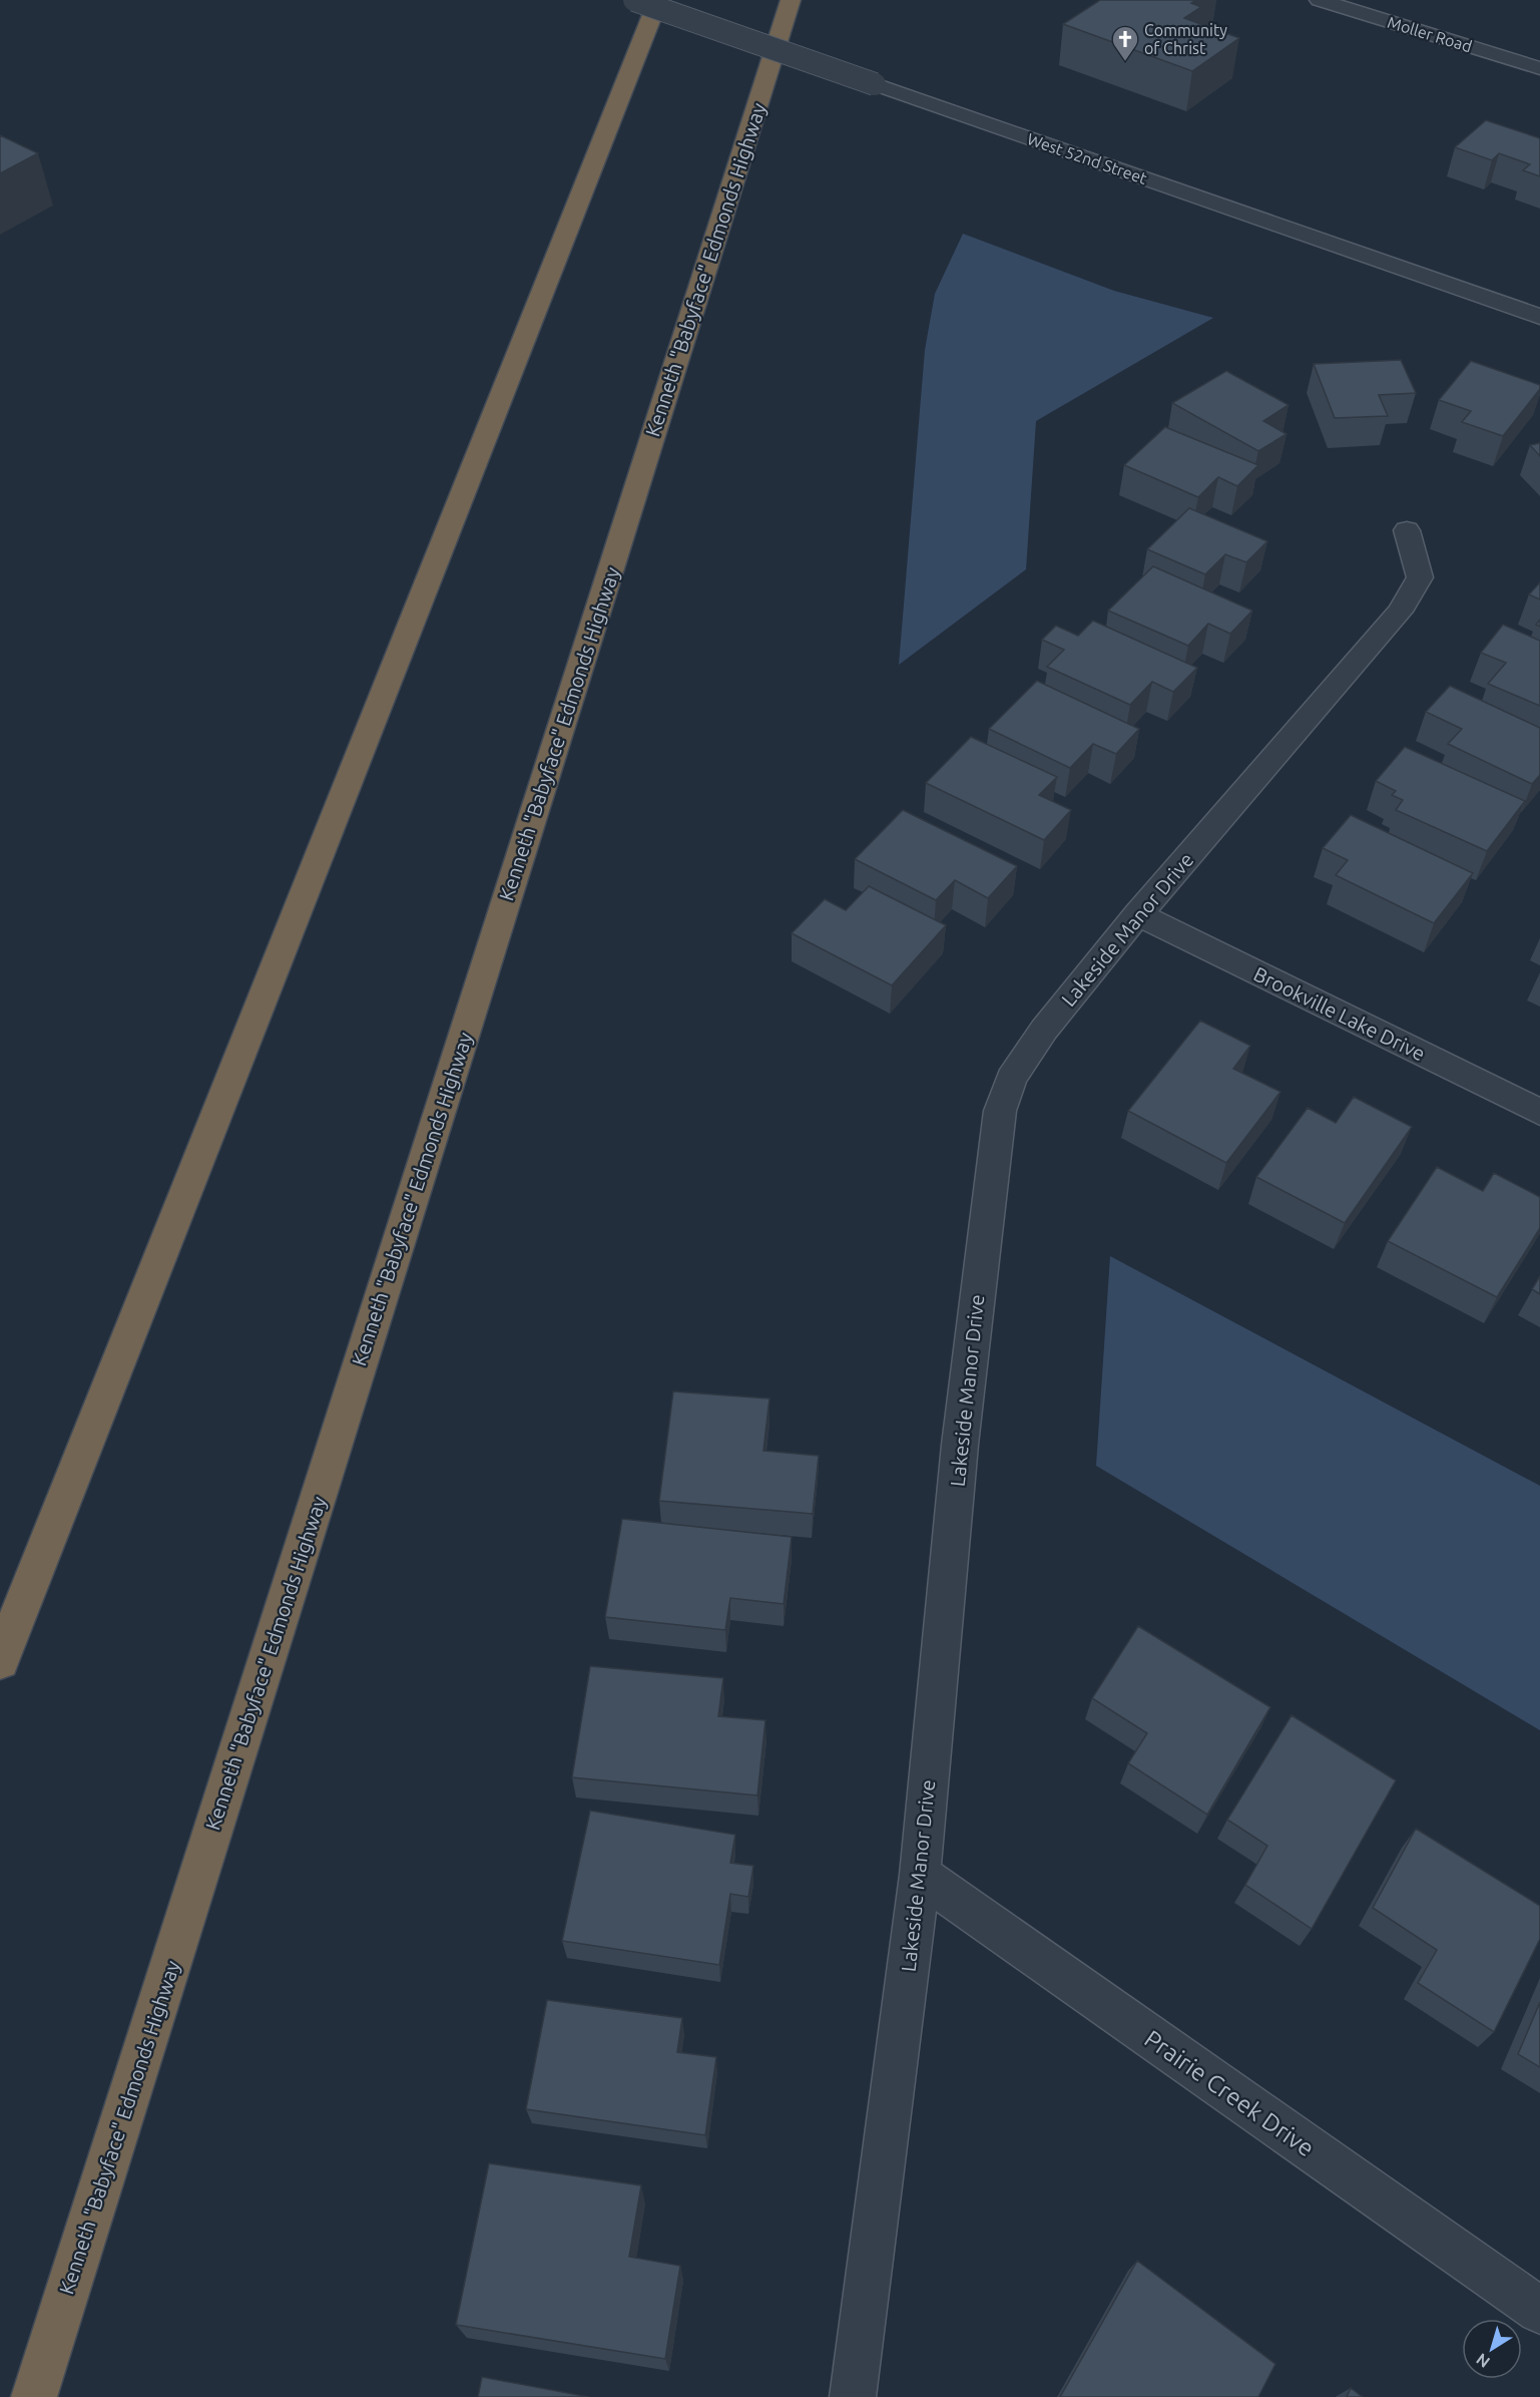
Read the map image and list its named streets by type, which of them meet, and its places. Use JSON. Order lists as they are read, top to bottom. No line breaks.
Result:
{"streets":{"highway":["Kenneth \"Babyface\" Edmonds Highway"],"street":["Moller Road","West 52nd Street","Lakeside Manor Drive","Brookville Lake Drive","Prairie Creek Drive"]},"crossings":[["Lakeside Manor Drive","Brookville Lake Drive"],["Lakeside Manor Drive","Prairie Creek Drive"]],"places":{"church":["Community of Christ"]},"north":"bottom left"}
